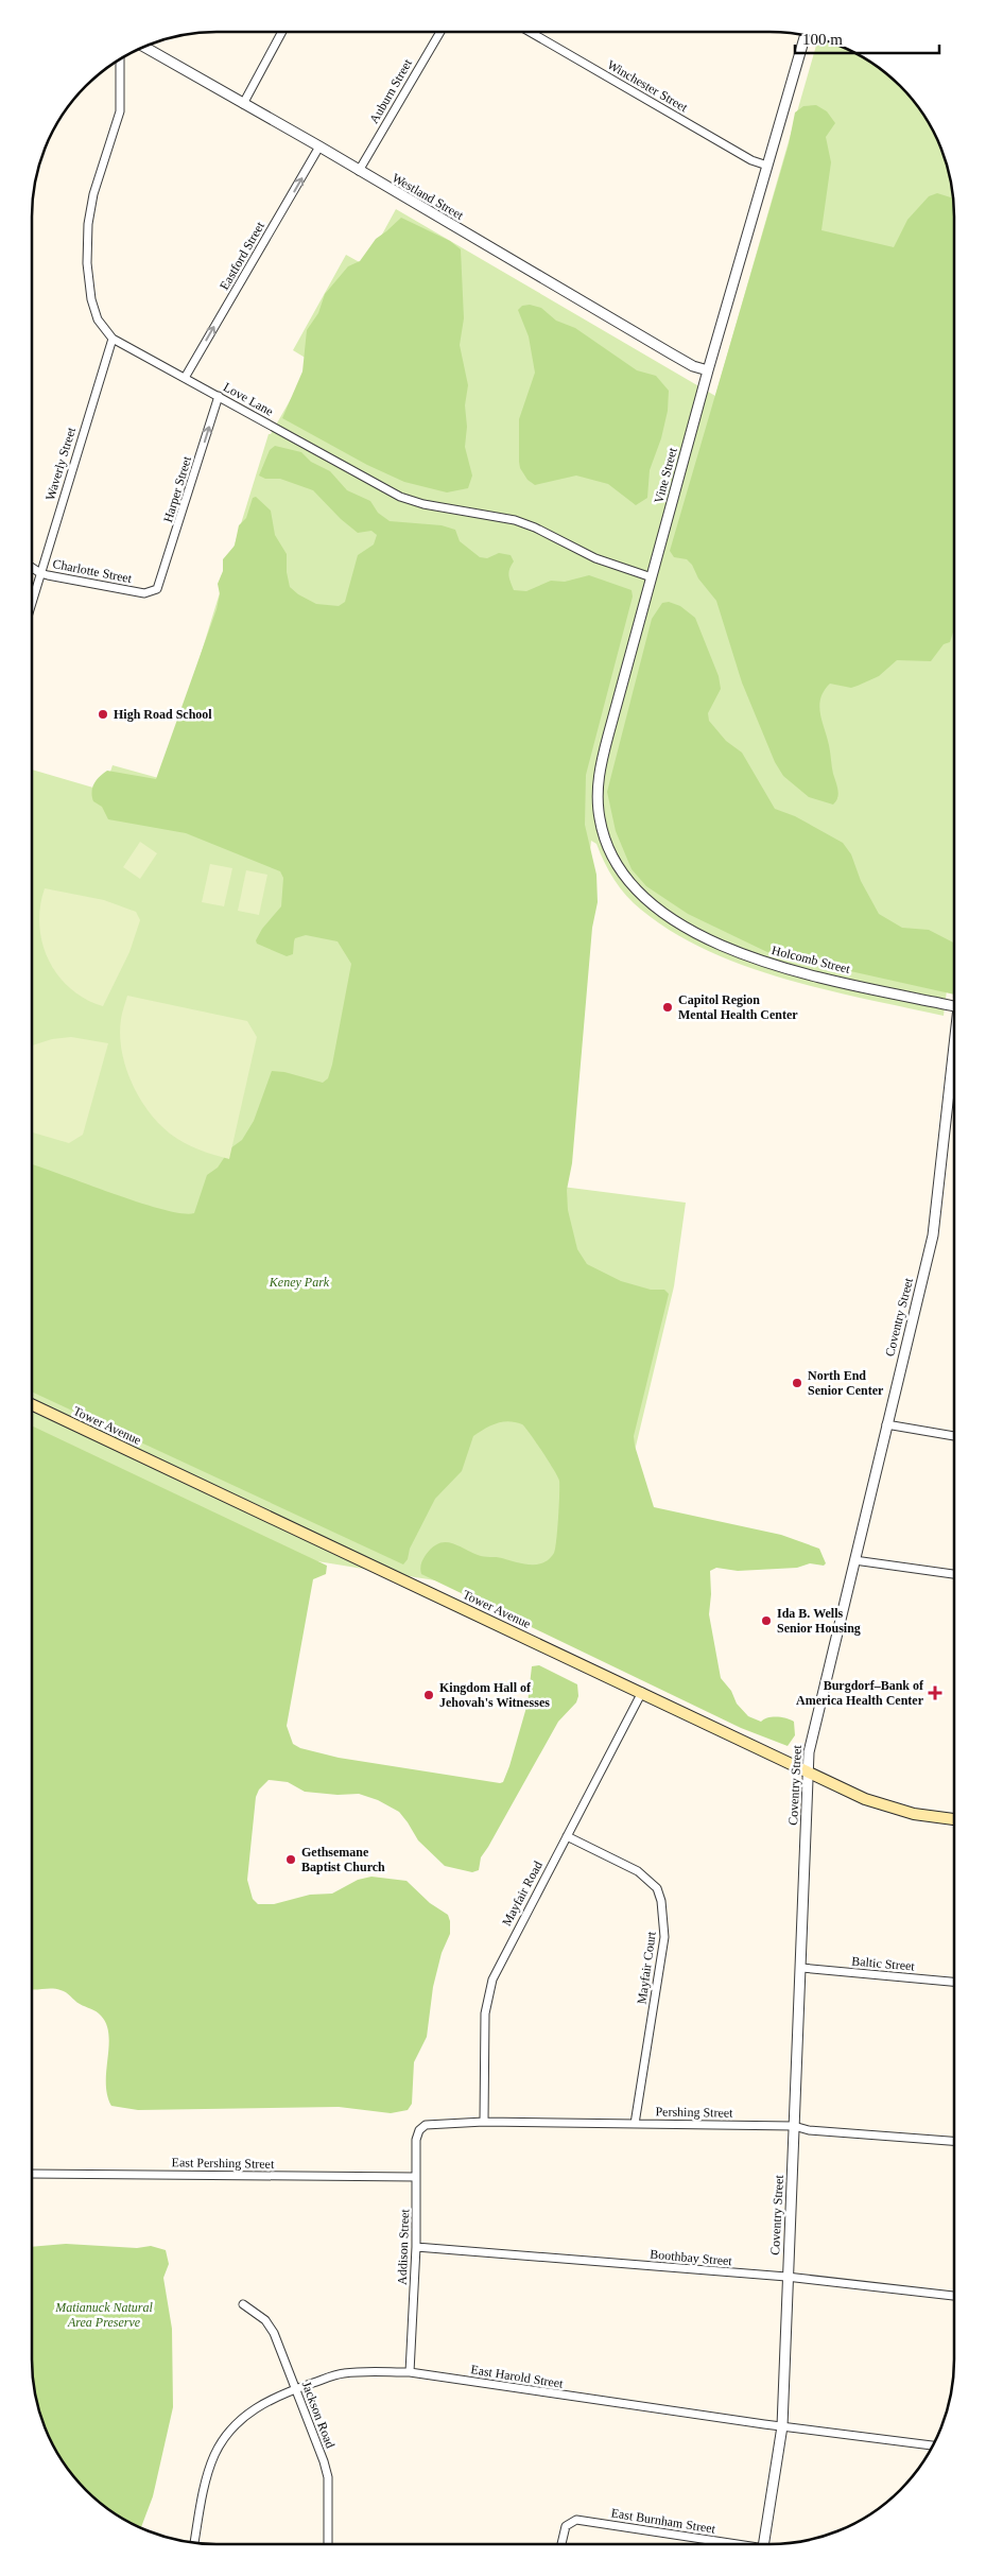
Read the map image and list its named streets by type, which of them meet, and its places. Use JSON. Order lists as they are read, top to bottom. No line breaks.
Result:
{"streets":{"main road":["Tower Avenue"],"street":["Winchester Street","Auburn Street","Westland Street","Eastford Street","Love Lane","Waverly Street","Vine Street","Harper Street","Charlotte Street","Holcomb Street","Coventry Street","Mayfair Road","Baltic Street","Mayfair Court","Pershing Street","East Pershing Street","Addison Street","Boothbay Street","East Harold Street","Jackson Road","East Burnham Street"]},"crossings":[["Winchester Street","Vine Street"],["Auburn Street","Westland Street"],["Westland Street","Eastford Street"],["Westland Street","Vine Street"],["Eastford Street","Love Lane"],["Love Lane","Waverly Street"],["Love Lane","Vine Street"],["Love Lane","Harper Street"],["Waverly Street","Charlotte Street"],["Vine Street","Holcomb Street"],["Harper Street","Charlotte Street"],["Coventry Street","Tower Avenue"],["Coventry Street","Baltic Street"],["Coventry Street","Pershing Street"],["Coventry Street","Boothbay Street"],["Coventry Street","East Harold Street"],["Tower Avenue","Mayfair Road"],["Mayfair Road","Mayfair Court"],["Mayfair Road","Pershing Street"],["Mayfair Court","Pershing Street"],["Pershing Street","Addison Street"],["East Pershing Street","Addison Street"],["Addison Street","Boothbay Street"],["Addison Street","East Harold Street"],["East Harold Street","Jackson Road"]],"one_way":["Eastford Street","Harper Street"],"parks":["Keney Park","Matianuck Natural Area Preserve"],"places":{"other":["High Road School","Capitol Region Mental Health Center","North End Senior Center","Ida B. Wells Senior Housing","Kingdom Hall of Jehovah's Witnesses","Gethsemane Baptist Church"],"health":["Burgdorf–Bank of America Health Center"]},"scale_bar":"100 m"}
